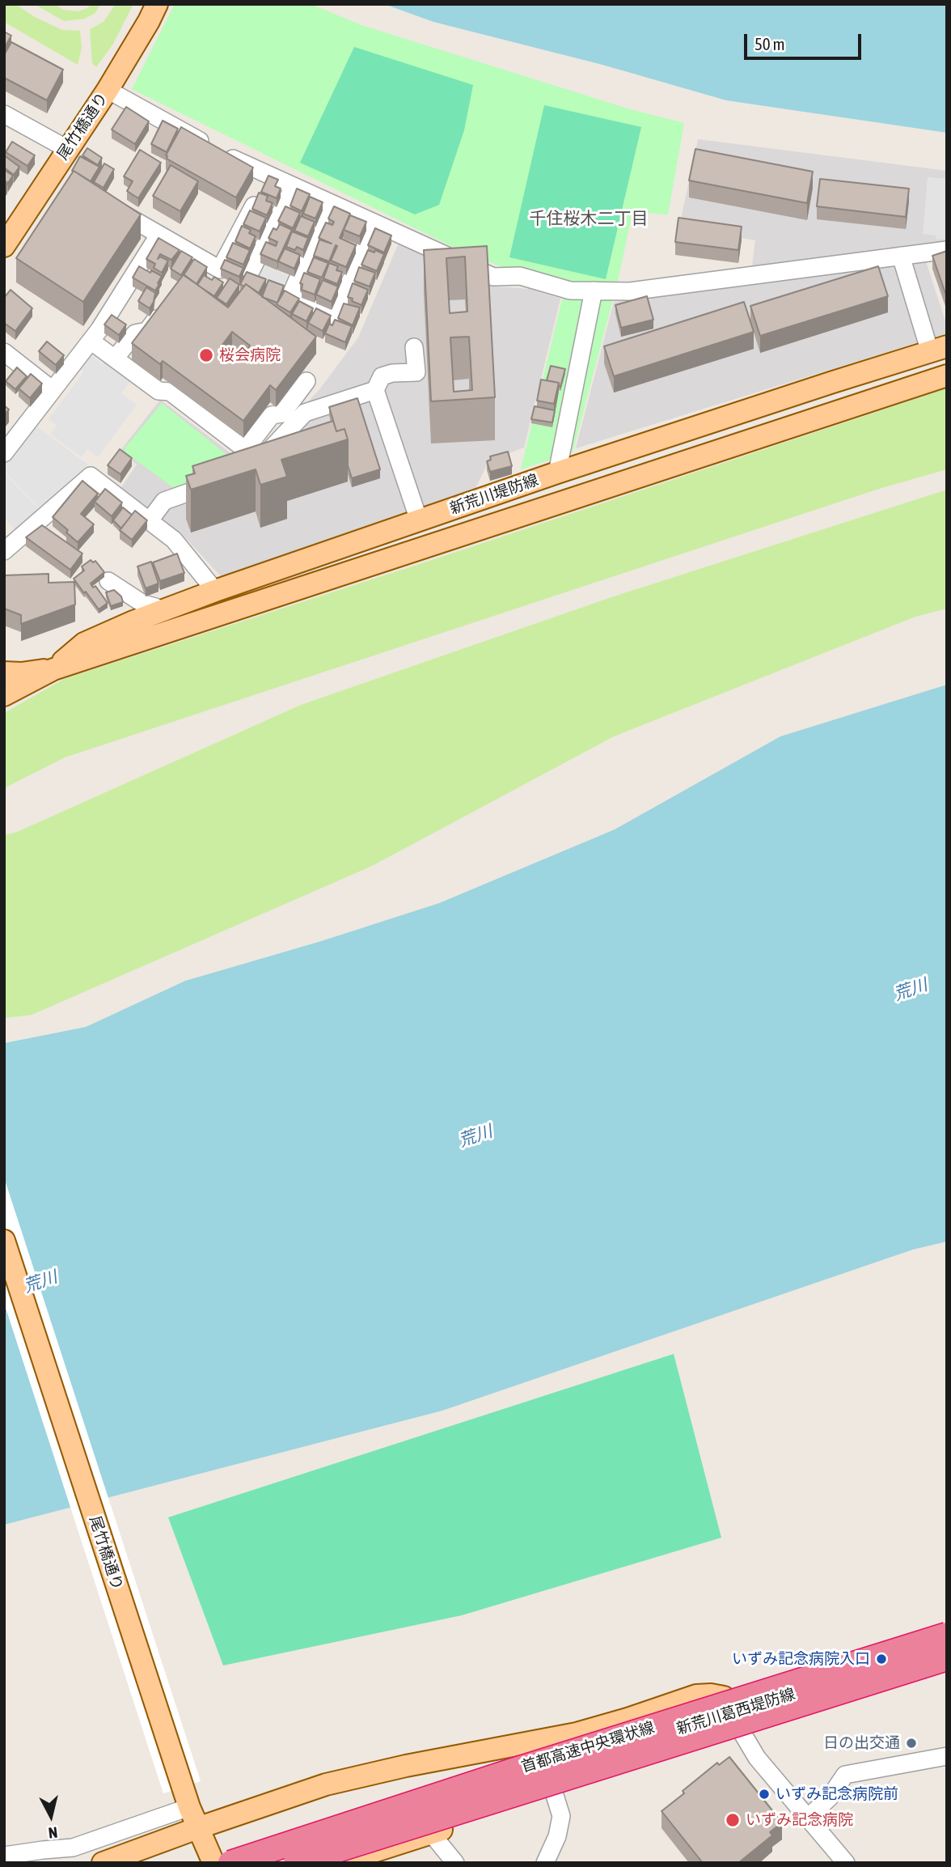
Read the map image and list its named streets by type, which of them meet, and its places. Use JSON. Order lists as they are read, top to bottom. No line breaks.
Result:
{"streets":{"highway":["首都高速中央環状線"],"main road":["尾竹橋通り","新荒川堤防線","新荒川葛西堤防線"]},"districts":["千住桜木二丁目"],"water":["荒川"],"places":["桜会病院","いずみ記念病院入口","日の出交通","いずみ記念病院前","いずみ記念病院"],"scale_bar":"50 m","north":"bottom"}
